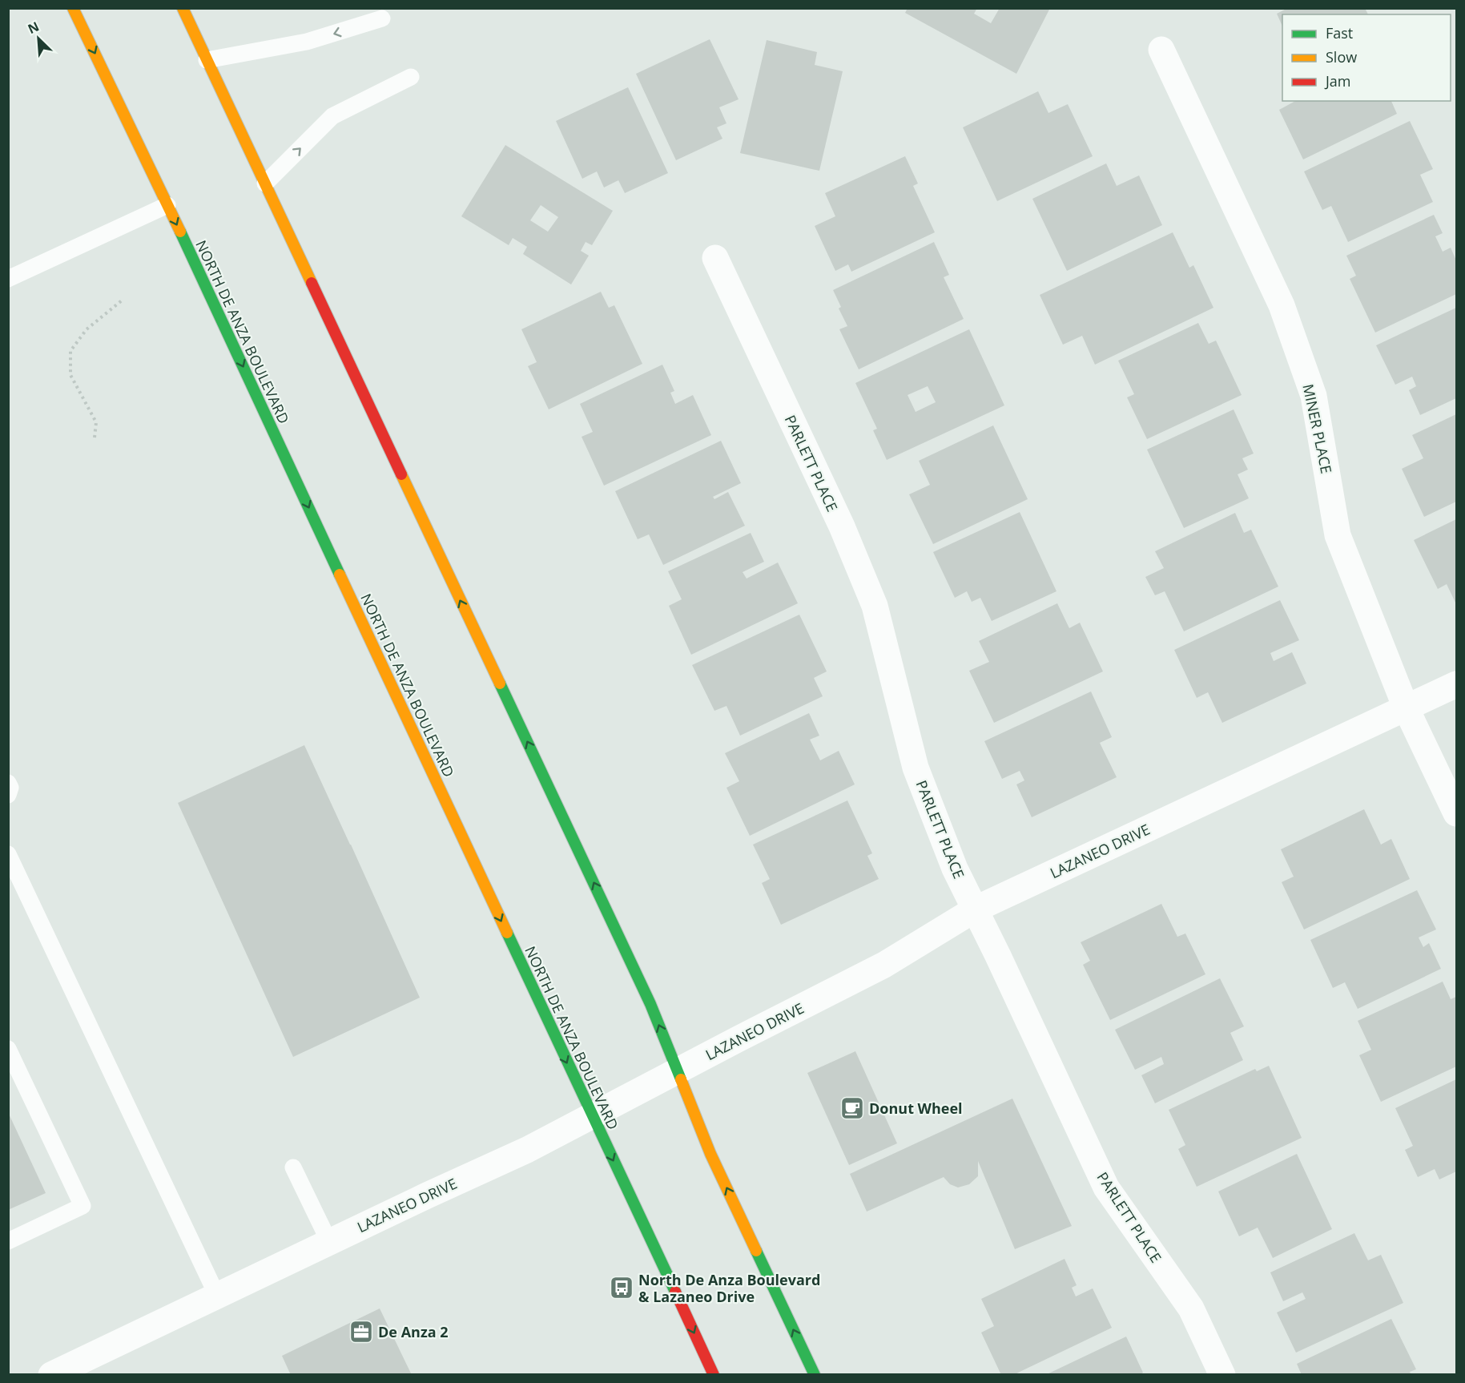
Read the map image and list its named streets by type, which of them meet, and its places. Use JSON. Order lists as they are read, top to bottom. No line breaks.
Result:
{"streets":{"main road":["NORTH DE ANZA BOULEVARD"],"street":["MINER PLACE","PARLETT PLACE","LAZANEO DRIVE"]},"crossings":[["NORTH DE ANZA BOULEVARD","LAZANEO DRIVE"],["MINER PLACE","LAZANEO DRIVE"],["PARLETT PLACE","LAZANEO DRIVE"]],"one_way":["NORTH DE ANZA BOULEVARD"],"places":{"cafe":["Donut Wheel"],"bus stop":["North De Anza Boulevard & Lazaneo Drive"],"office":["De Anza 2"]},"legend":["Fast","Slow","Jam"],"north":"top left"}
